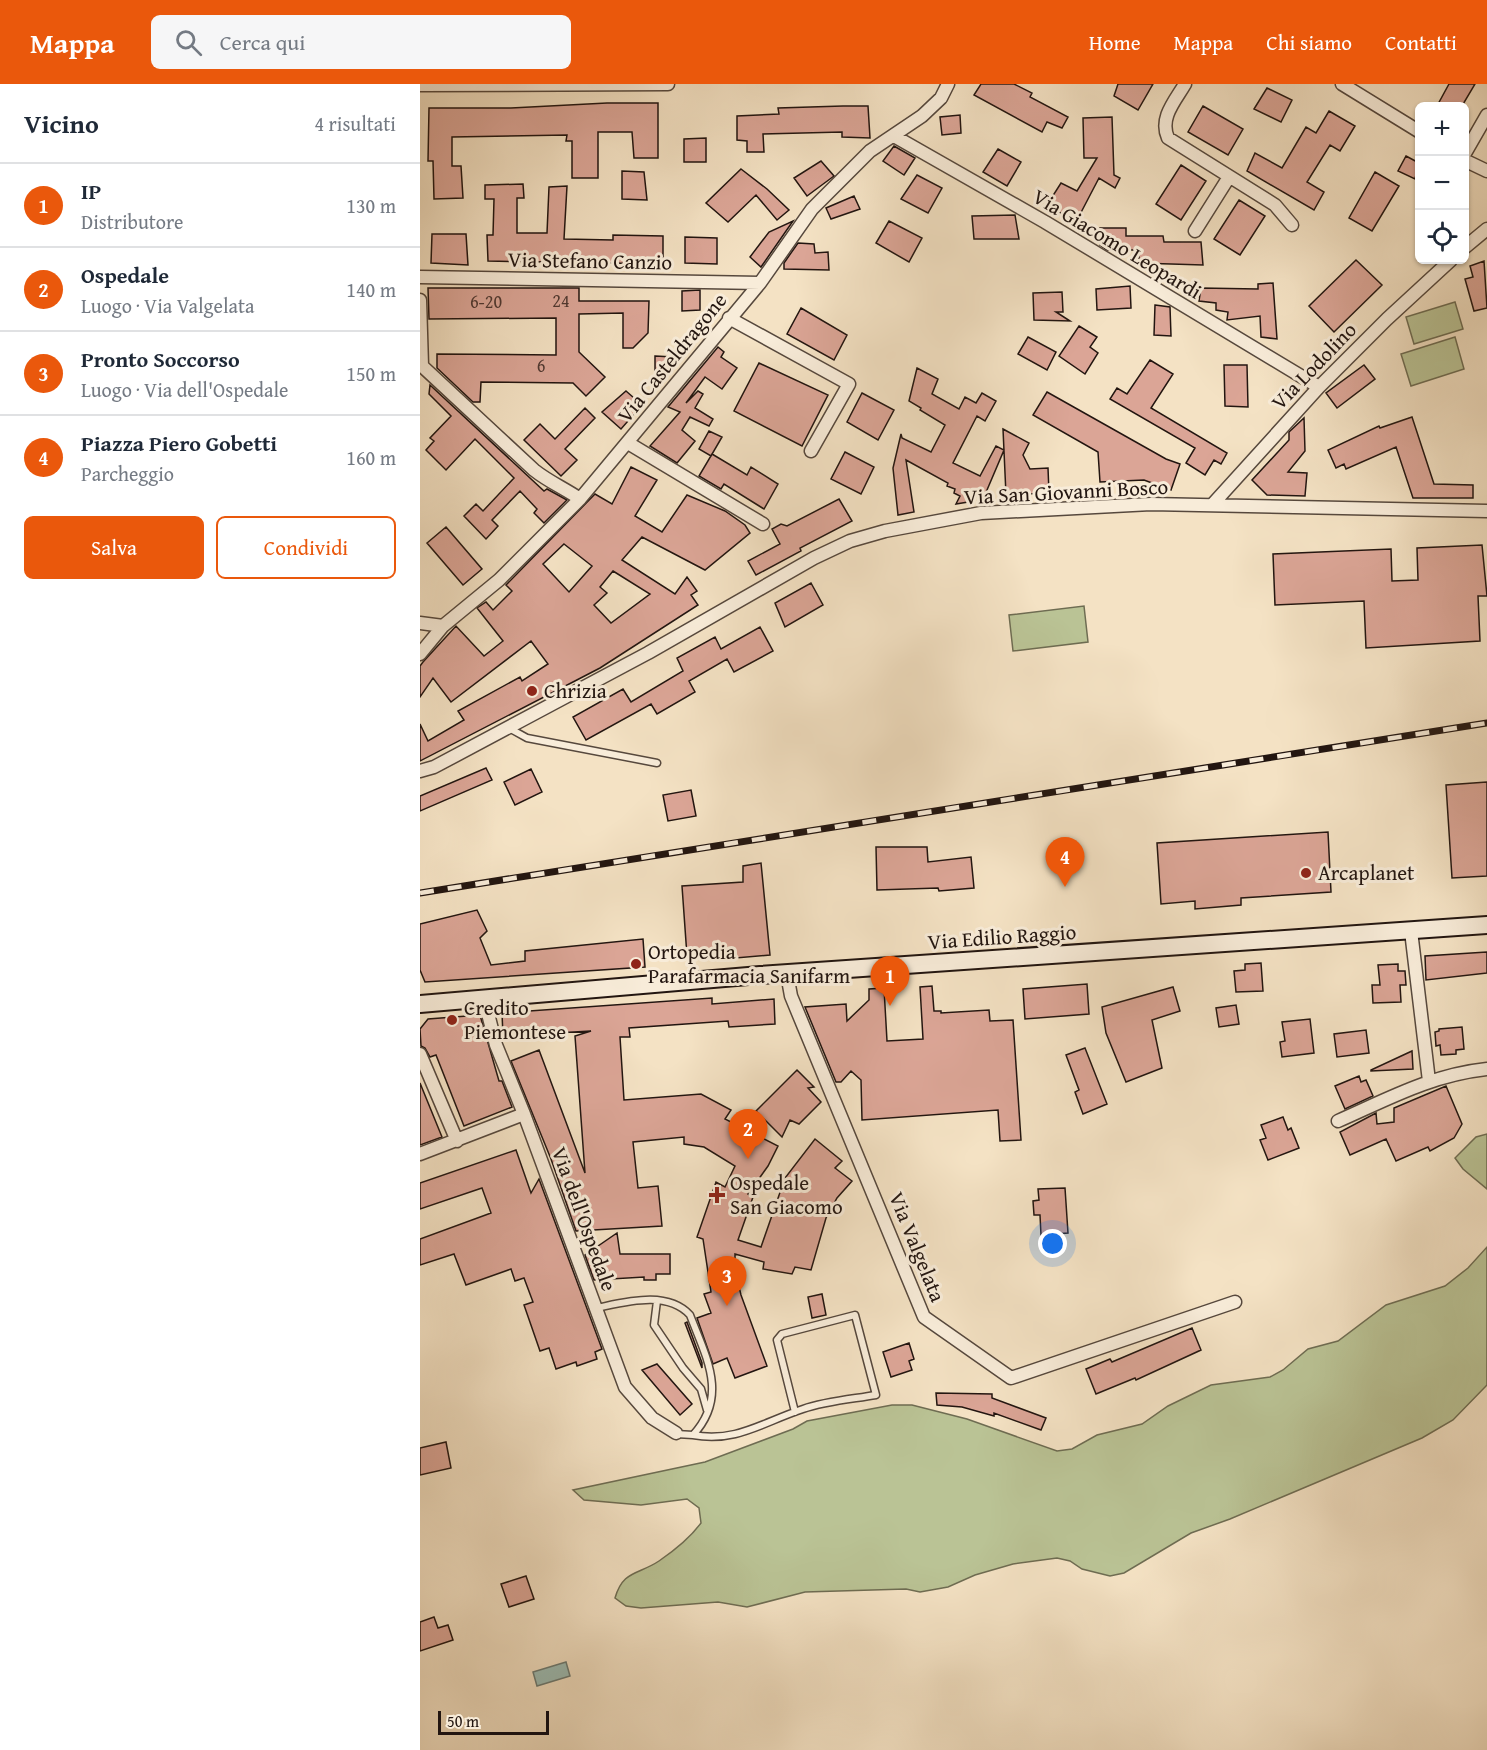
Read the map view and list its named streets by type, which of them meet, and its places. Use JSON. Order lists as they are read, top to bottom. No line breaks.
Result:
{"streets":{"main road":["Via Edilio Raggio"],"street":["Via Giacomo Leopardi","Via Stefano Canzio","Via Casteldragone","Via Lodolino","Via San Giovanni Bosco","Via dell'Ospedale","Via Valgelata"]},"crossings":[["Via Giacomo Leopardi","Via Casteldragone"],["Via Giacomo Leopardi","Via Lodolino"],["Via Stefano Canzio","Via Casteldragone"],["Via Lodolino","Via San Giovanni Bosco"],["Via Edilio Raggio","Via dell'Ospedale"],["Via Edilio Raggio","Via Valgelata"]],"places":{"other":["Chrizia","Arcaplanet","Ortopedia Parafarmacia Sanifarm","Credito Piemontese"],"health":["Ospedale San Giacomo"]},"house_numbers":["24","6-20","6"],"scale_bar":"50 m","page":{"header":"Mappa","search":"Cerca qui","nav":["Home","Mappa","Chi siamo","Contatti"],"heading":["Vicino","4 risultati"],"map_buttons":["+","−"],"list":[{"mark":"1","name":"IP","note":"Distributore","value":"130 m"},{"mark":"2","name":"Ospedale","note":"Luogo · Via Valgelata","value":"140 m"},{"mark":"3","name":"Pronto Soccorso","note":"Luogo · Via dell'Ospedale","value":"150 m"},{"mark":"4","name":"Piazza Piero Gobetti","note":"Parcheggio","value":"160 m"}],"buttons":["Salva","Condividi"],"pins":["4","1","2","3"],"scale":"50 m"}}
